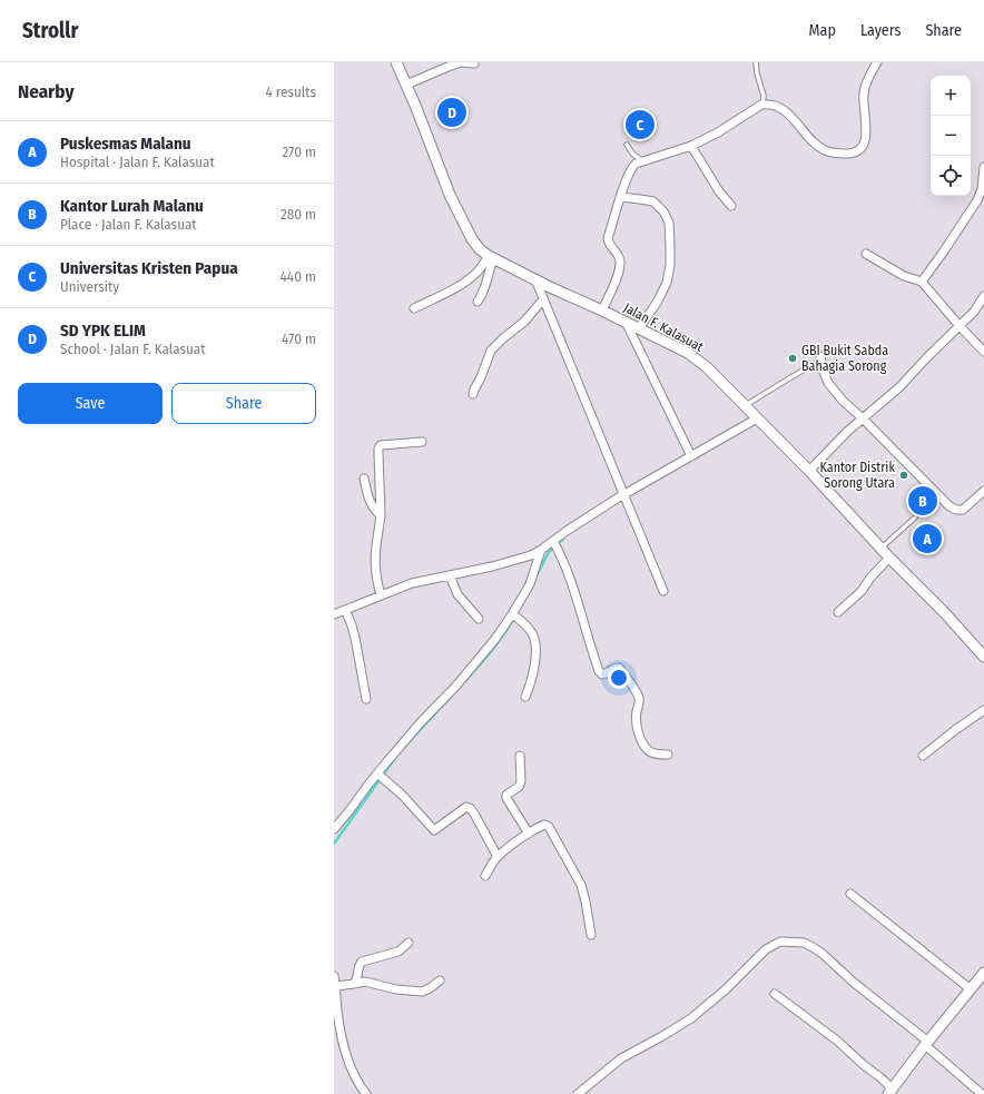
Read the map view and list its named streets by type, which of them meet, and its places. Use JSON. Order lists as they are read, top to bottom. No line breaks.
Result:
{"streets":{"street":["Jalan F. Kalasuat"]},"places":["GBI Bukit Sabda Bahagia Sorong","Kantor Distrik Sorong Utara"],"page":{"header":"Strollr","nav":["Map","Layers","Share"],"heading":["Nearby","4 results"],"map_buttons":["+","−"],"pins":["D","C","B","A"],"list":[{"mark":"A","name":"Puskesmas Malanu","note":"Hospital · Jalan F. Kalasuat","value":"270 m"},{"mark":"B","name":"Kantor Lurah Malanu","note":"Place · Jalan F. Kalasuat","value":"280 m"},{"mark":"C","name":"Universitas Kristen Papua","note":"University","value":"440 m"},{"mark":"D","name":"SD YPK ELIM","note":"School · Jalan F. Kalasuat","value":"470 m"}],"buttons":["Save","Share"]}}
